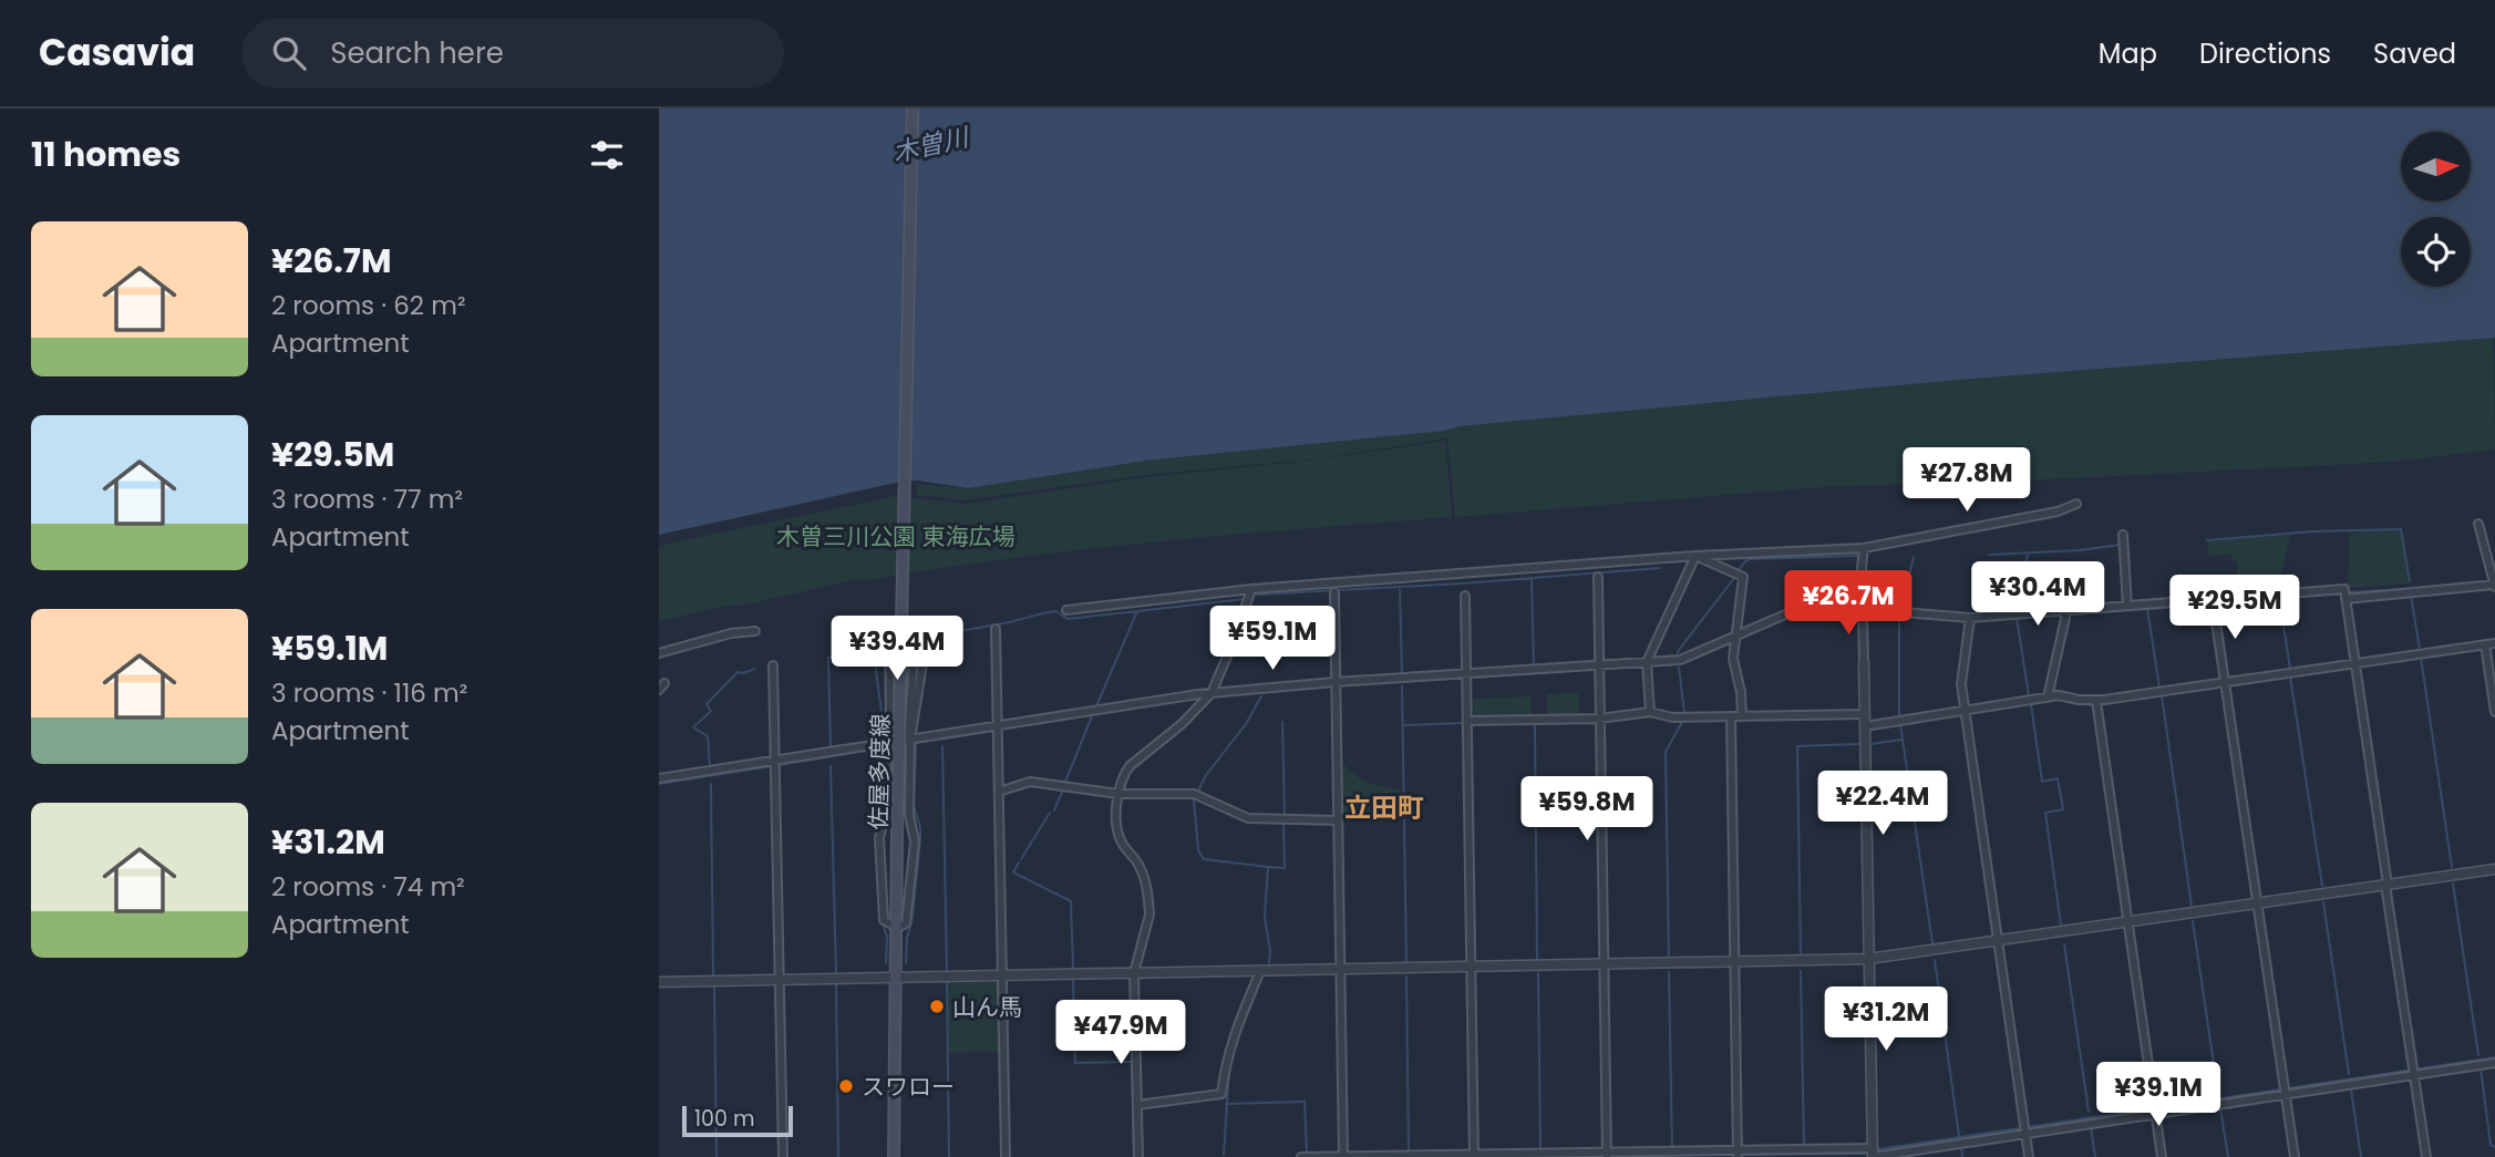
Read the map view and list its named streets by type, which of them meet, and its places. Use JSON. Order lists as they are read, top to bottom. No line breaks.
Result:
{"streets":{"main road":["佐屋多度線"]},"districts":["立田町"],"water":["木曽川"],"parks":["木曽三川公園 東海広場"],"places":["山ん馬","スワロー"],"scale_bar":"100 m","north":"right","page":{"header":"Casavia","search":"Search here","nav":["Map","Directions","Saved"],"heading":"11 homes","list":[{"name":"¥26.7M","note":"2 rooms · 62 m² · Apartment"},{"name":"¥29.5M","note":"3 rooms · 77 m² · Apartment"},{"name":"¥59.1M","note":"3 rooms · 116 m² · Apartment"},{"name":"¥31.2M","note":"2 rooms · 74 m² · Apartment"}],"price":["¥27.8M","¥30.4M","¥26.7M","¥29.5M","¥59.1M","¥39.4M","¥22.4M","¥59.8M","¥31.2M","¥47.9M","¥39.1M"],"scale":"100 m"}}
